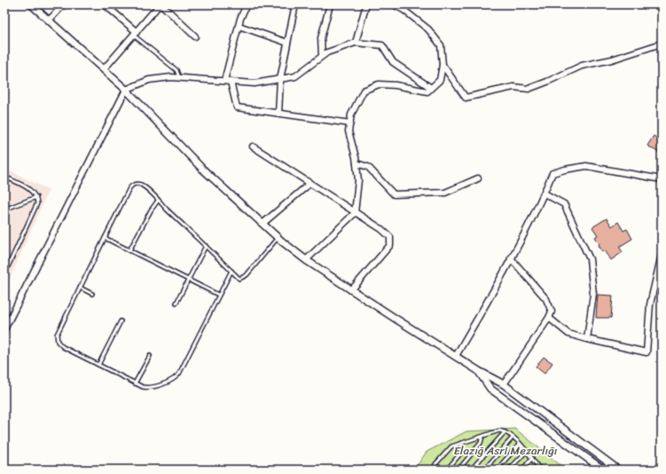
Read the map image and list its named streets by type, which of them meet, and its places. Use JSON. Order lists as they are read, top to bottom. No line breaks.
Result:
{"parks":["Elazığ Asri Mezarlığı"]}
